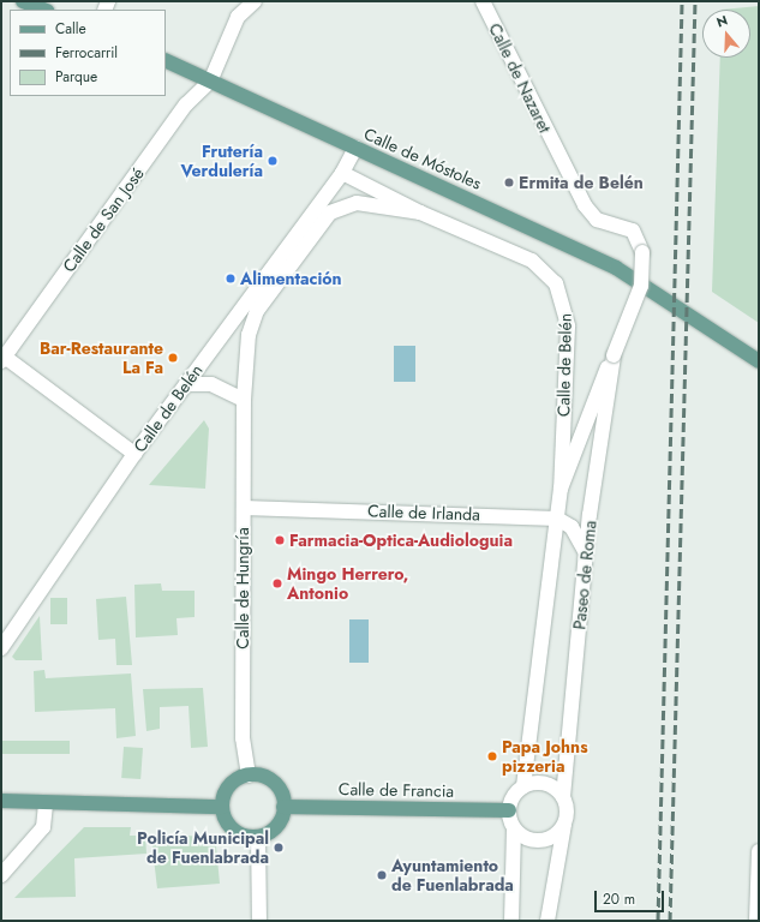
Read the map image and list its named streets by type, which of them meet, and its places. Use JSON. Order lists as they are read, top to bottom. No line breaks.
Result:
{"streets":{"main road":["Calle de Móstoles","Calle de Francia"],"street":["Calle de Nazaret","Calle de San José","Calle de Belén","Calle de Irlanda","Paseo de Roma","Calle de Hungría"]},"crossings":[["Calle de Nazaret","Paseo de Roma"],["Calle de Móstoles","Calle de San José"],["Calle de Móstoles","Calle de Belén"],["Calle de Belén","Paseo de Roma"],["Calle de Belén","Calle de Hungría"],["Calle de Irlanda","Paseo de Roma"],["Calle de Irlanda","Calle de Hungría"],["Paseo de Roma","Calle de Francia"],["Calle de Hungría","Calle de Francia"]],"places":["Frutería Verdulería","Ermita de Belén","Alimentación","Bar-Restaurante La Fa","Farmacia-Optica-Audiologuia","Mingo Herrero, Antonio","Papa Johns pizzeria","Policía Municipal de Fuenlabrada","Ayuntamiento de Fuenlabrada"],"legend":["Calle","Ferrocarril","Parque"],"scale_bar":"20 m","north":"top"}
